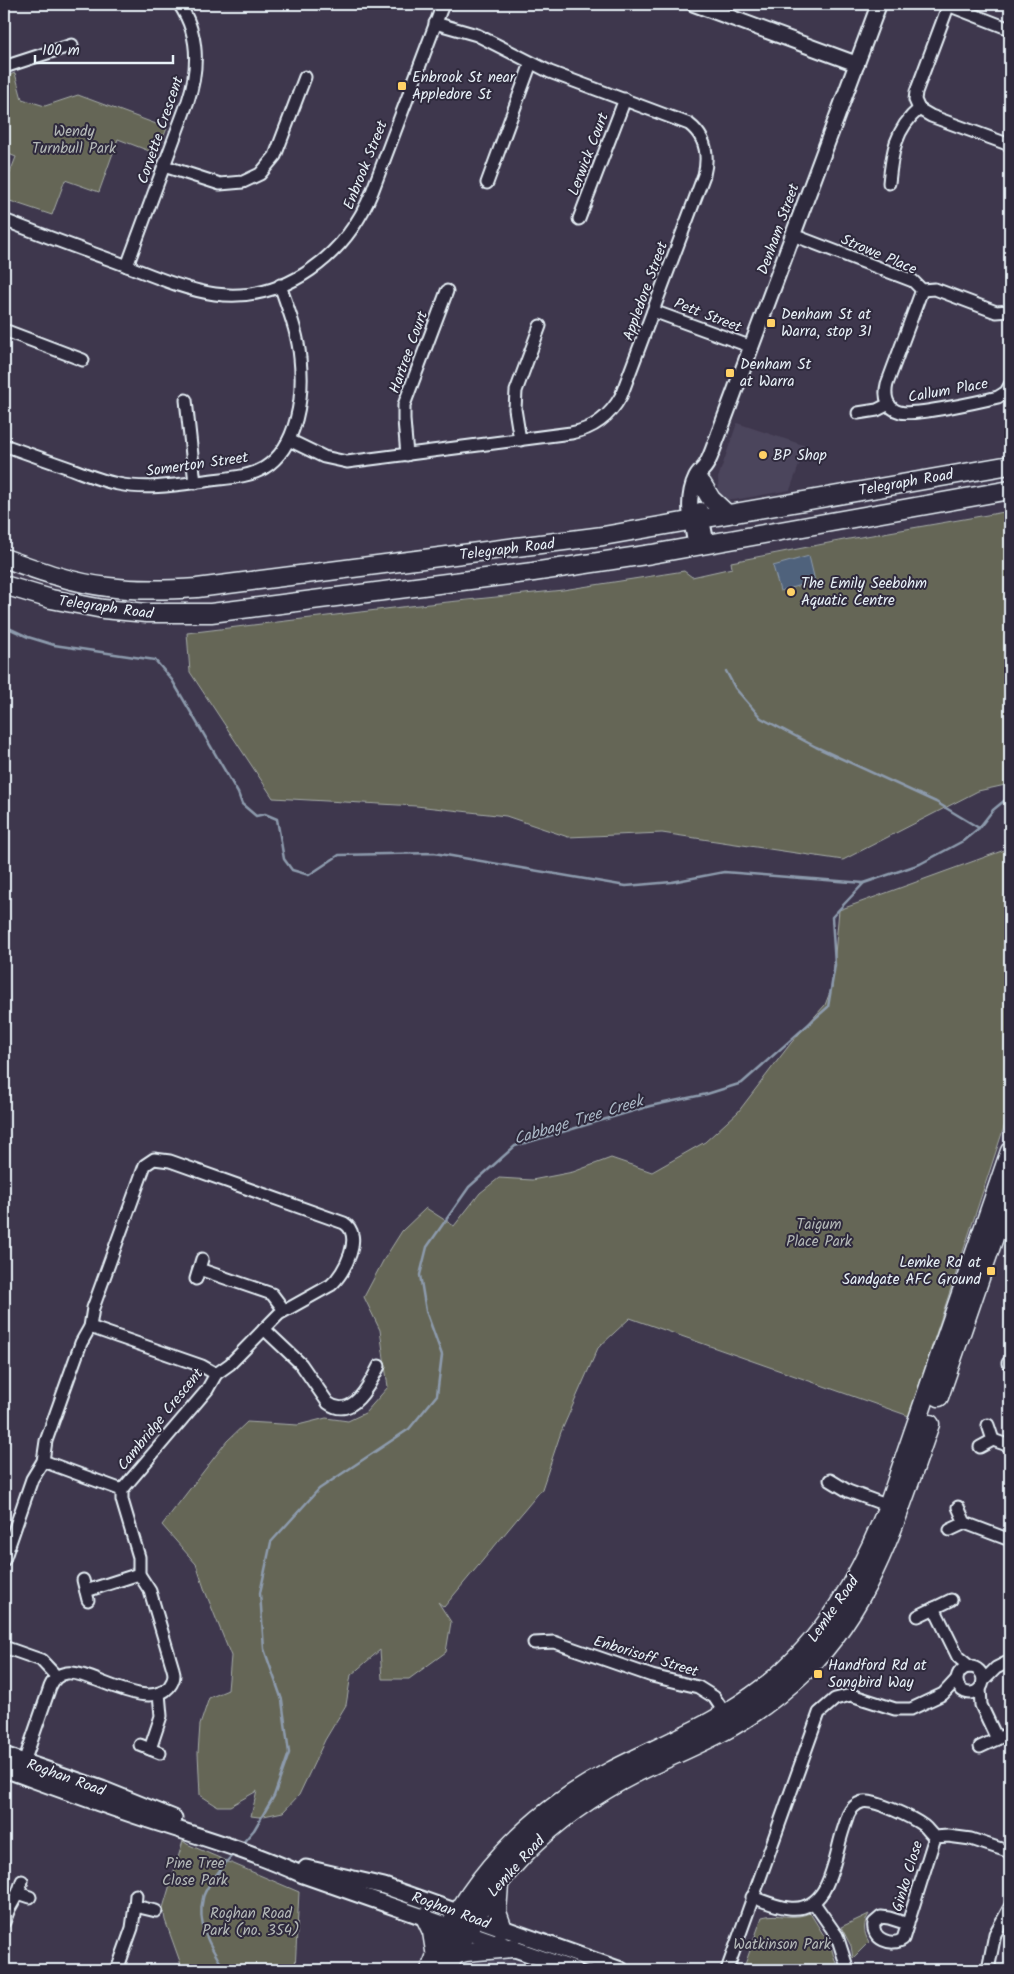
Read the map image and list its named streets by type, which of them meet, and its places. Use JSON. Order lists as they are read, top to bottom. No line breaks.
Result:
{"streets":{"main road":["Telegraph Road","Lemke Road","Roghan Road"],"street":["Corvette Crescent","Lerwick Court","Enbrook Street","Denham Street","Strowe Place","Appledore Street","Pett Street","Hartree Court","Callum Place","Somerton Street","Cambridge Crescent","Enborisoff Street","Ginko Close"]},"crossings":[["Corvette Crescent","Enbrook Street"],["Lerwick Court","Appledore Street"],["Enbrook Street","Appledore Street"],["Enbrook Street","Somerton Street"],["Denham Street","Strowe Place"],["Denham Street","Pett Street"],["Denham Street","Telegraph Road"],["Strowe Place","Callum Place"],["Appledore Street","Pett Street"],["Appledore Street","Hartree Court"],["Appledore Street","Somerton Street"],["Lemke Road","Enborisoff Street"],["Lemke Road","Roghan Road"]],"water":["Cabbage Tree Creek"],"parks":["Wendy Turnbull Park","Taigum Place Park","Pine Tree Close Park","Roghan Road Park (no. 354)","Watkinson Park"],"places":{"transit":["Enbrook St near Appledore St","Denham St at Warra, stop 31","Denham St at Warra","Lemke Rd at Sandgate AFC Ground","Handford Rd at Songbird Way"],"other":["BP Shop","The Emily Seebohm Aquatic Centre"]},"scale_bar":"100 m"}
